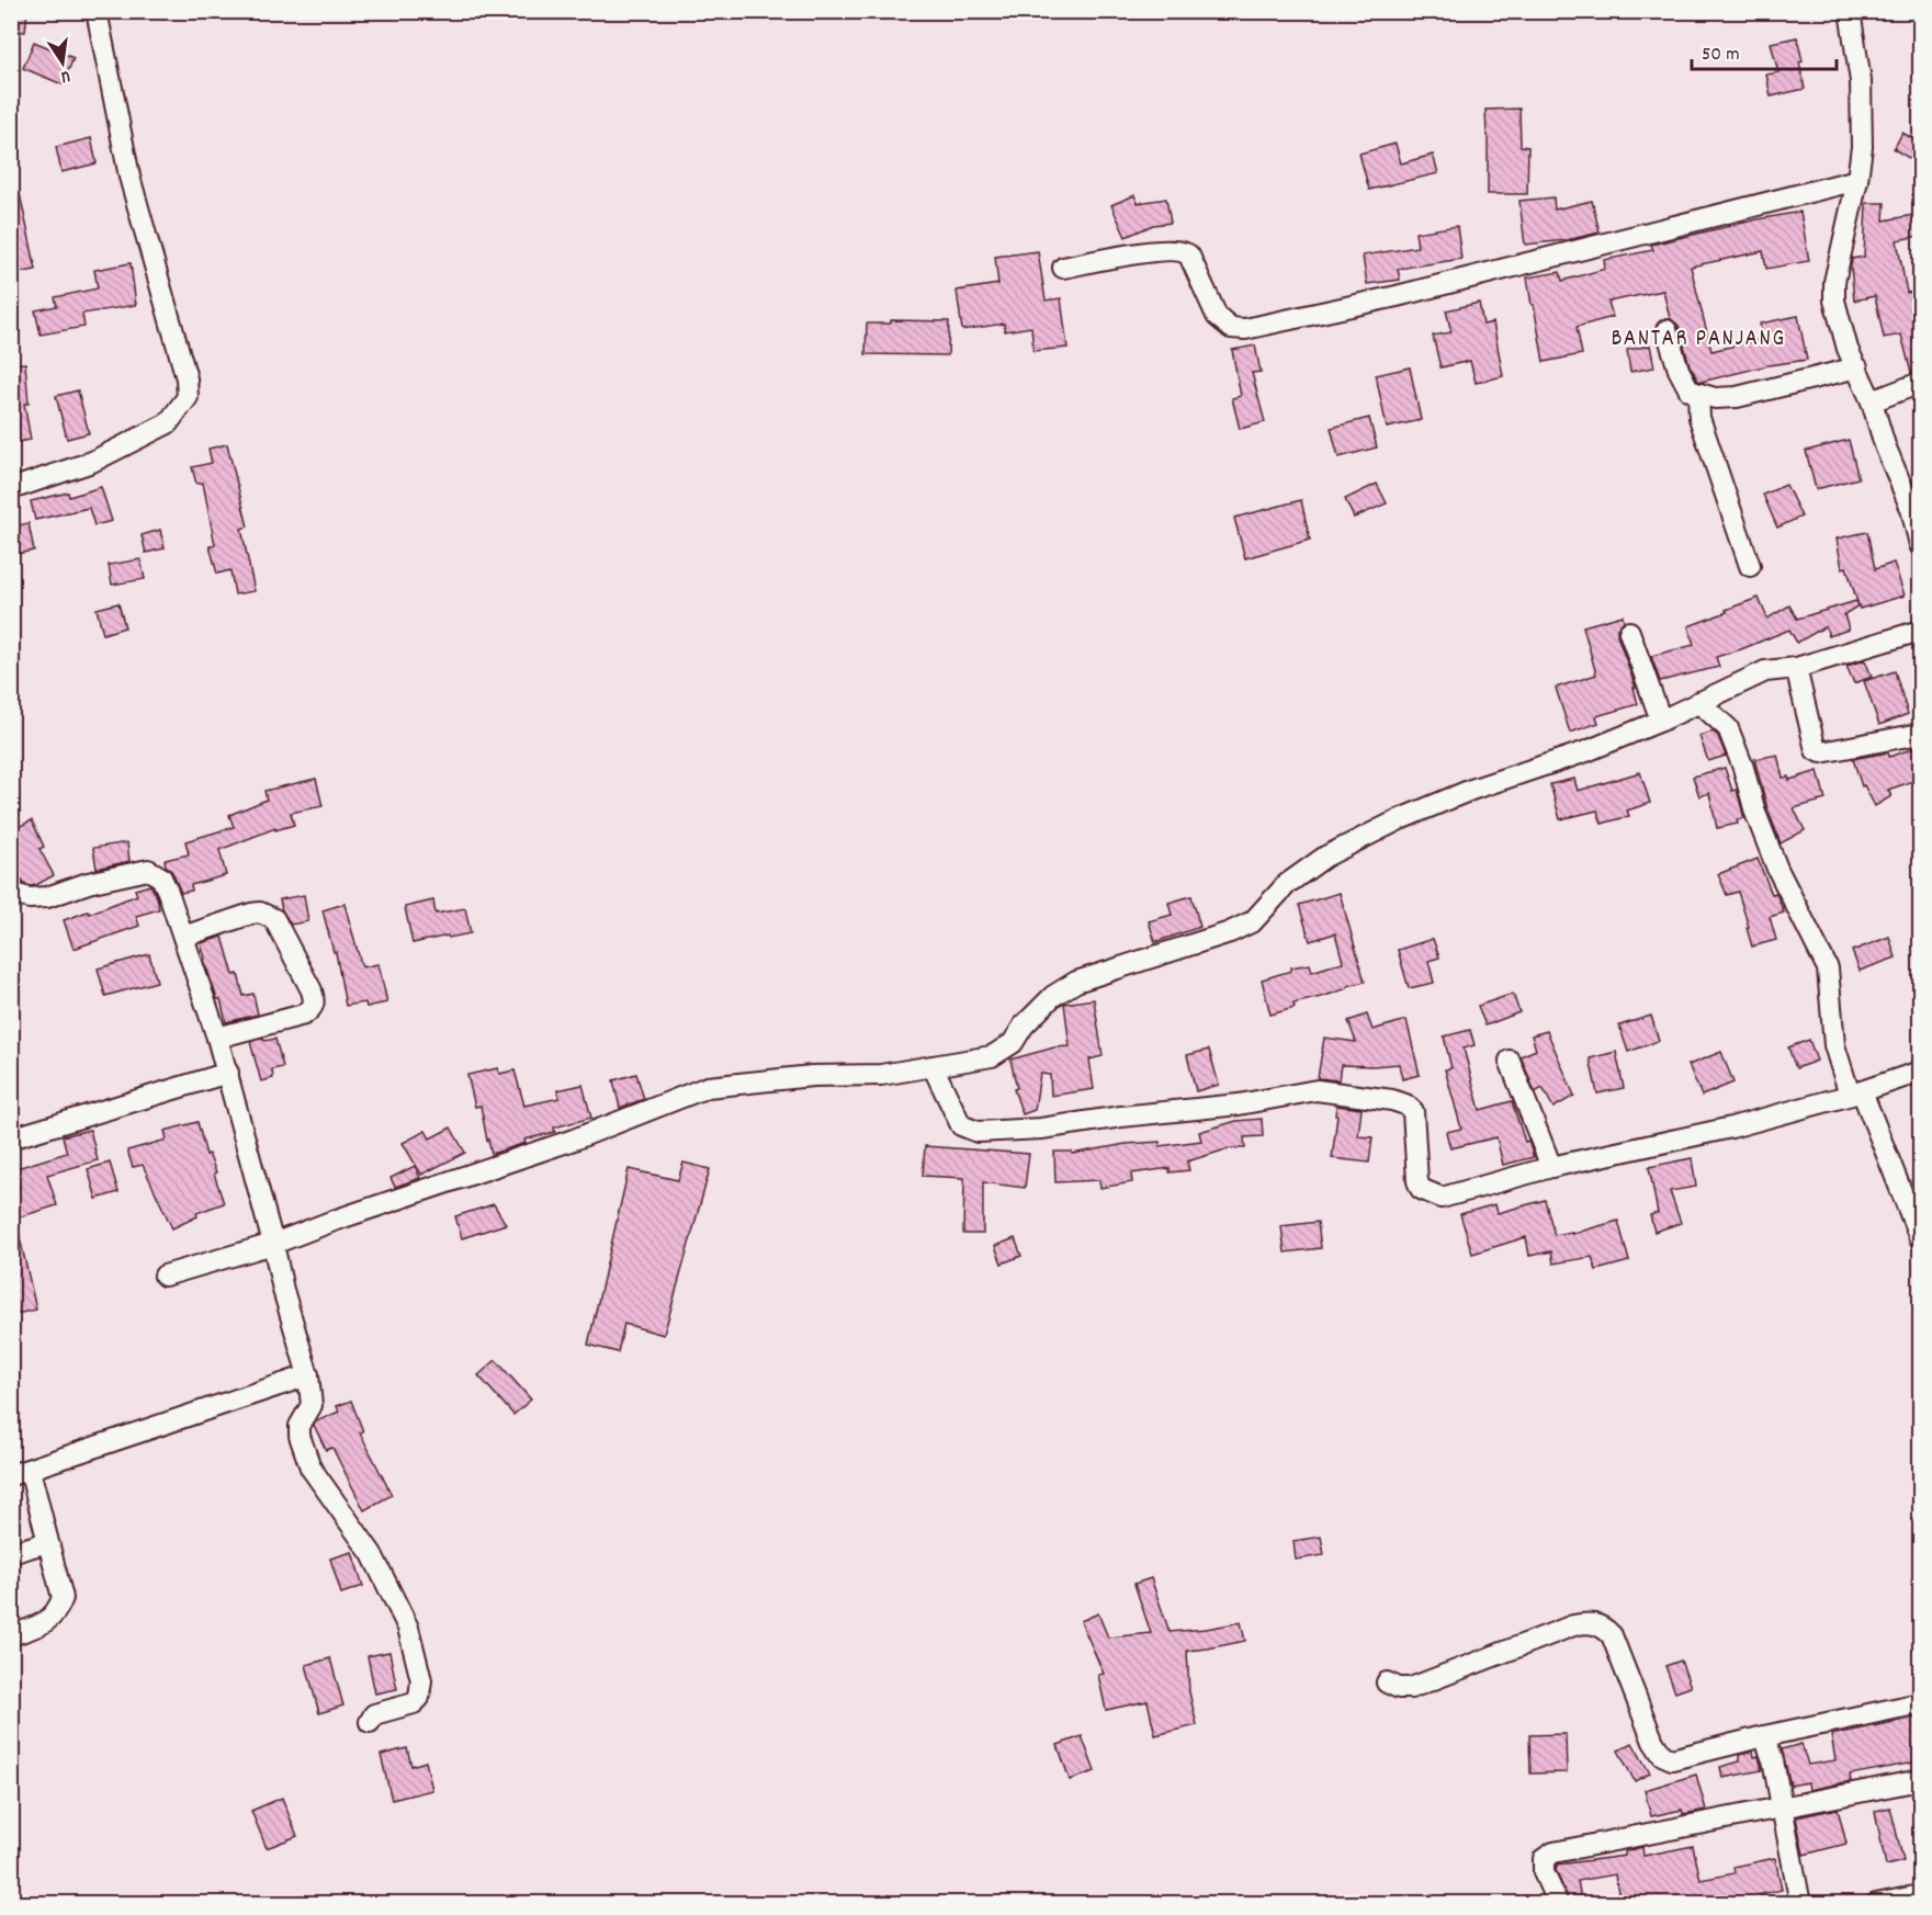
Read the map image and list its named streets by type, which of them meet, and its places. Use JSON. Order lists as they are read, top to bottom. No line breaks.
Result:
{"districts":["BANTAR PANJANG"],"scale_bar":"50 m","north":"bottom"}
